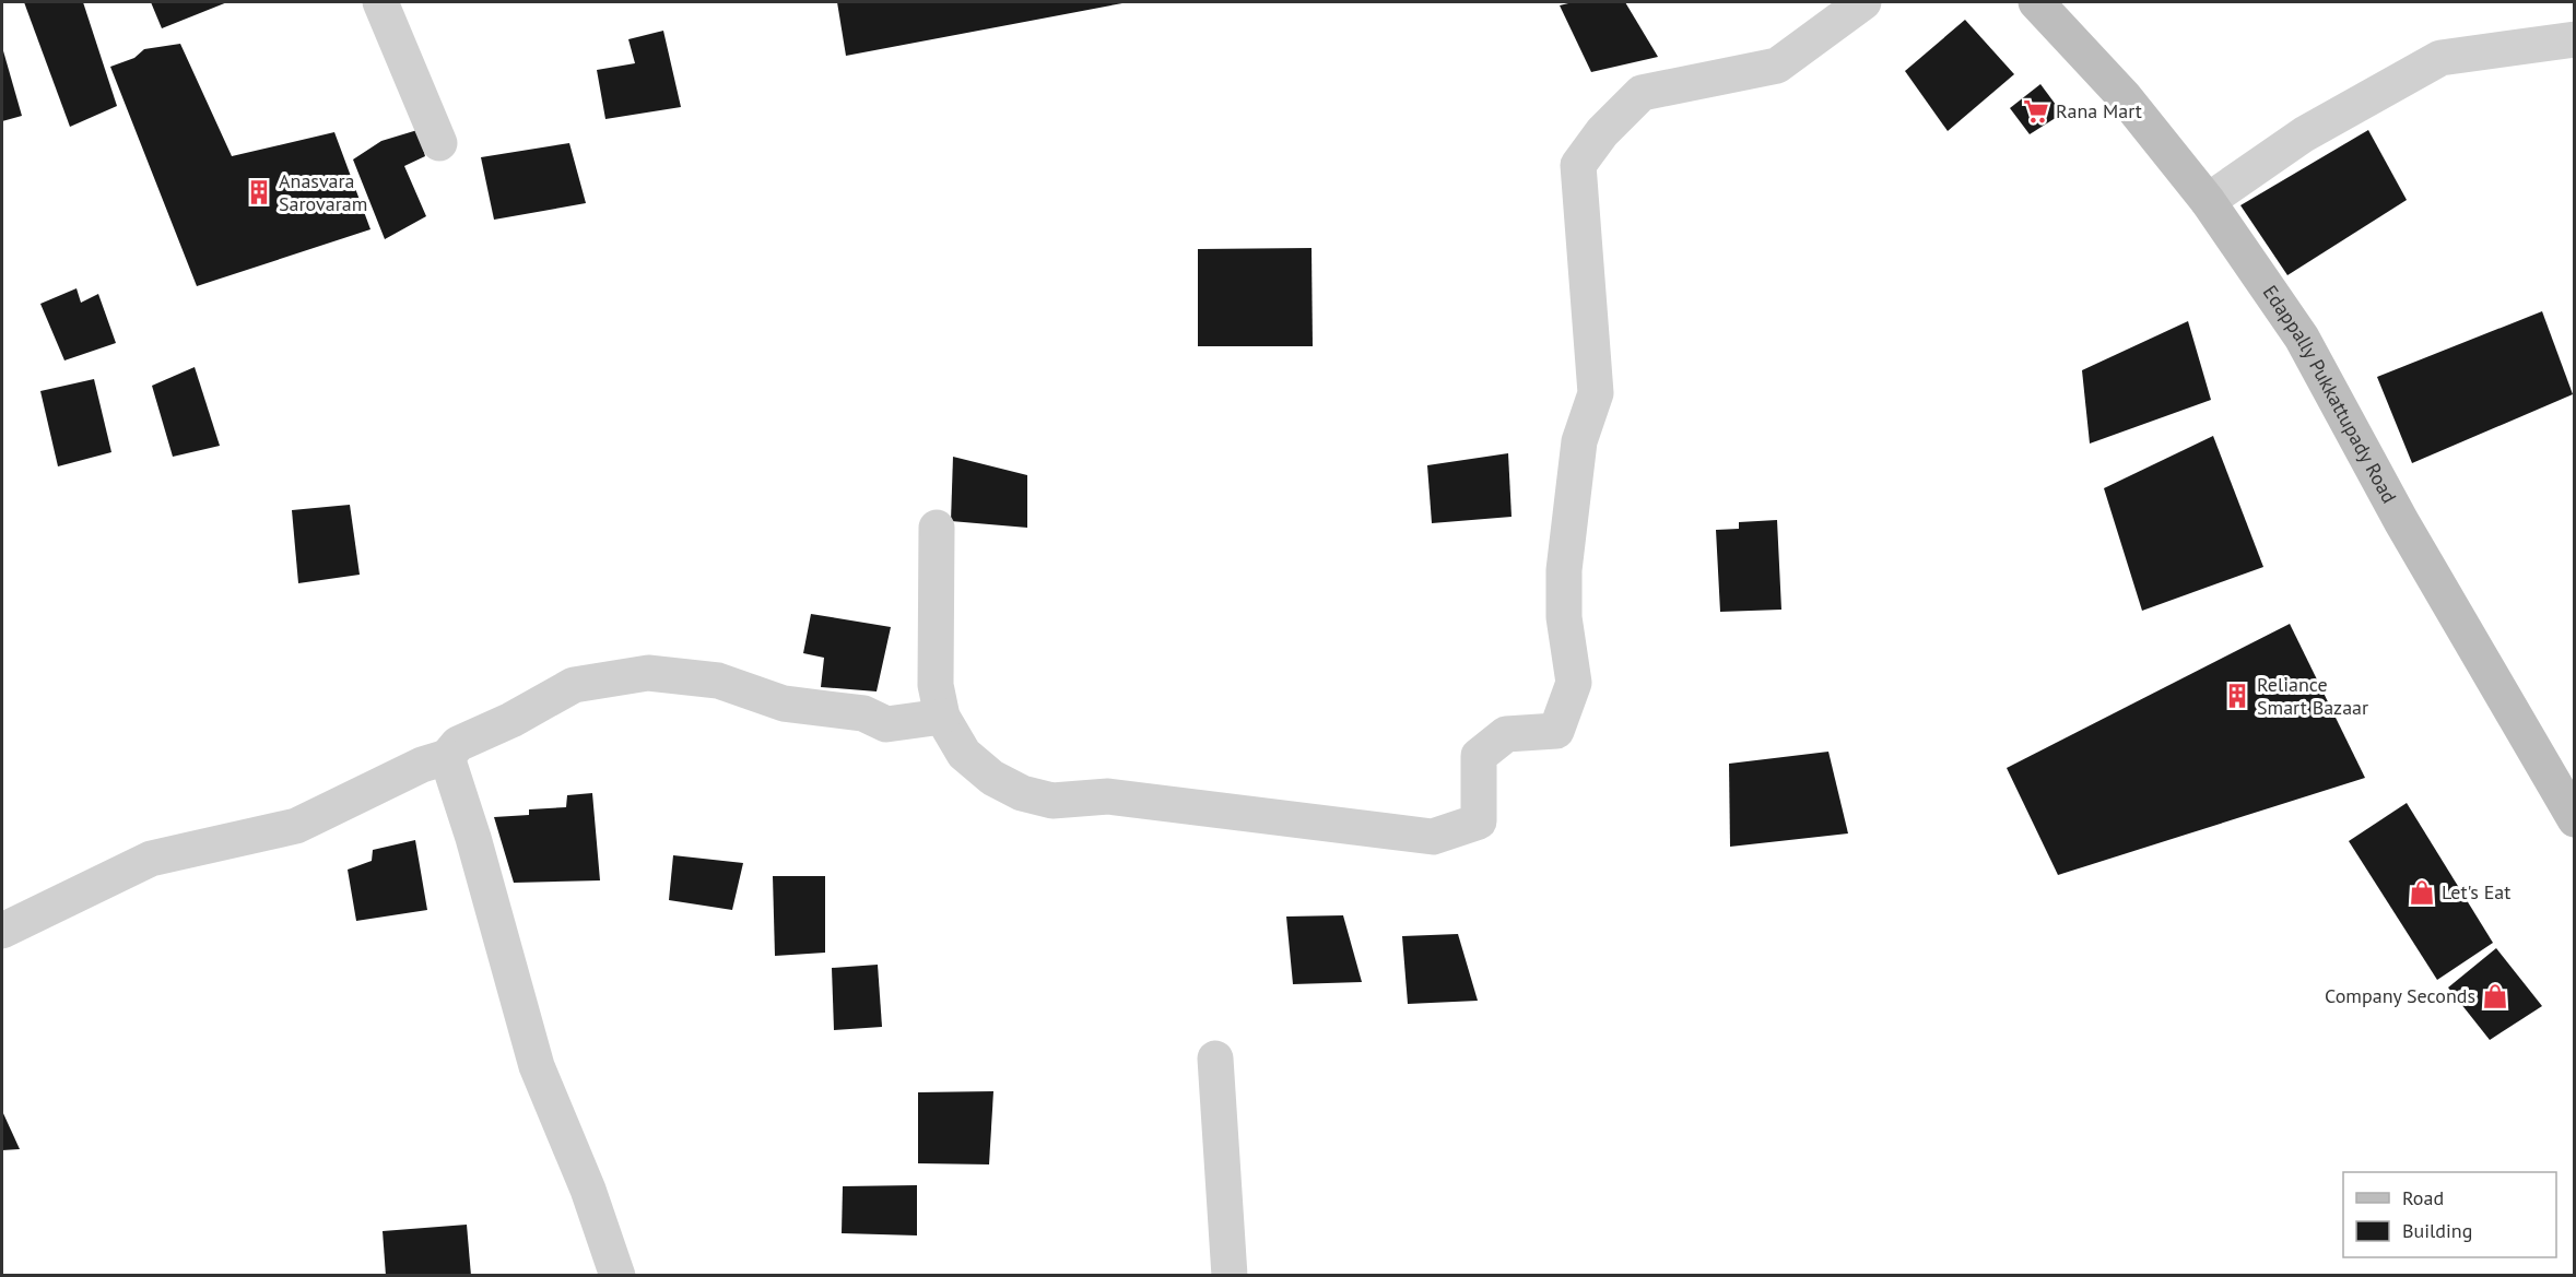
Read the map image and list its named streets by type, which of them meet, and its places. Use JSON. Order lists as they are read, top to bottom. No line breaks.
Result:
{"streets":{"main road":["Edappally Pukkattupady Road"]},"places":{"supermarket":["Rana Mart"],"building":["Anasvara Sarovaram","Reliance Smart Bazaar"],"shop":["Let's Eat","Company Seconds"]},"legend":["Road","Building"]}
